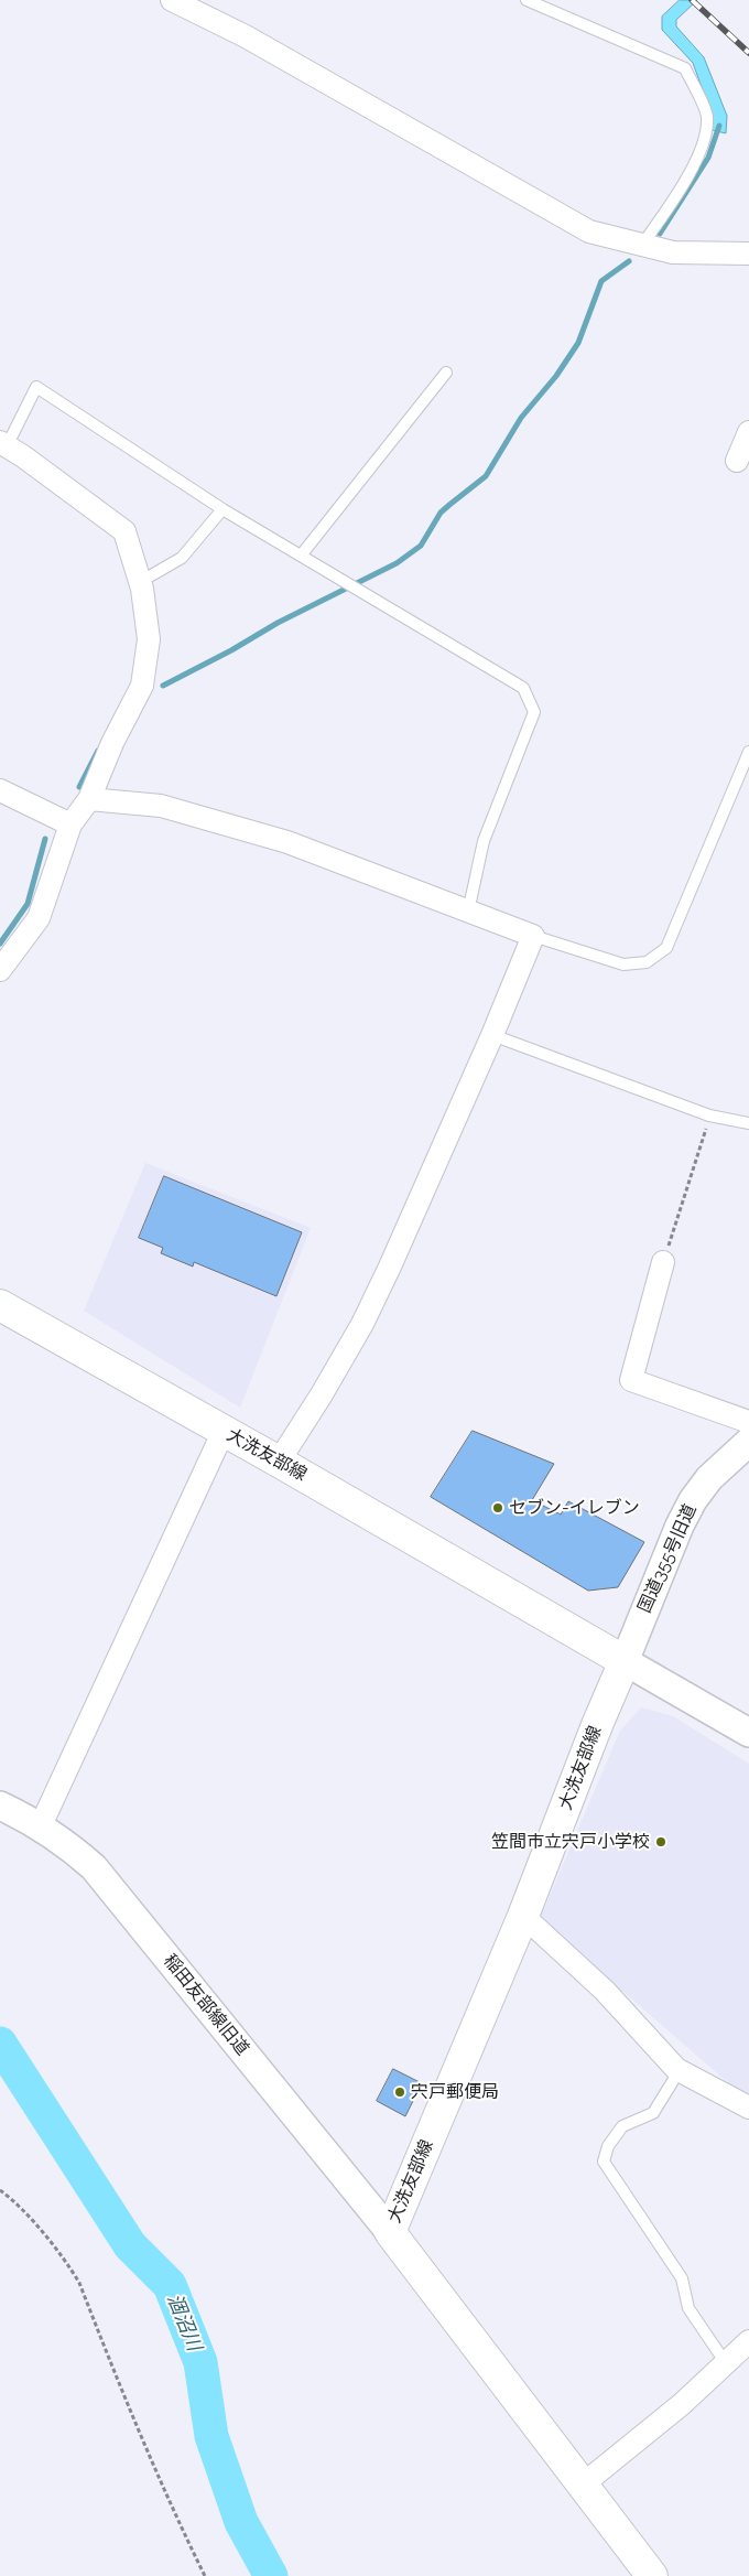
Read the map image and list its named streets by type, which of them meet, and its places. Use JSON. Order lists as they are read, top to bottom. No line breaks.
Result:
{"streets":{"main road":["大洗友部線"],"street":["国道355号旧道","稲田友部線旧道"]},"crossings":[["大洗友部線","国道355号旧道"],["大洗友部線","稲田友部線旧道"]],"water":["涸沼川"],"places":["セブン-イレブン","笠間市立宍戸小学校","宍戸郵便局"]}
